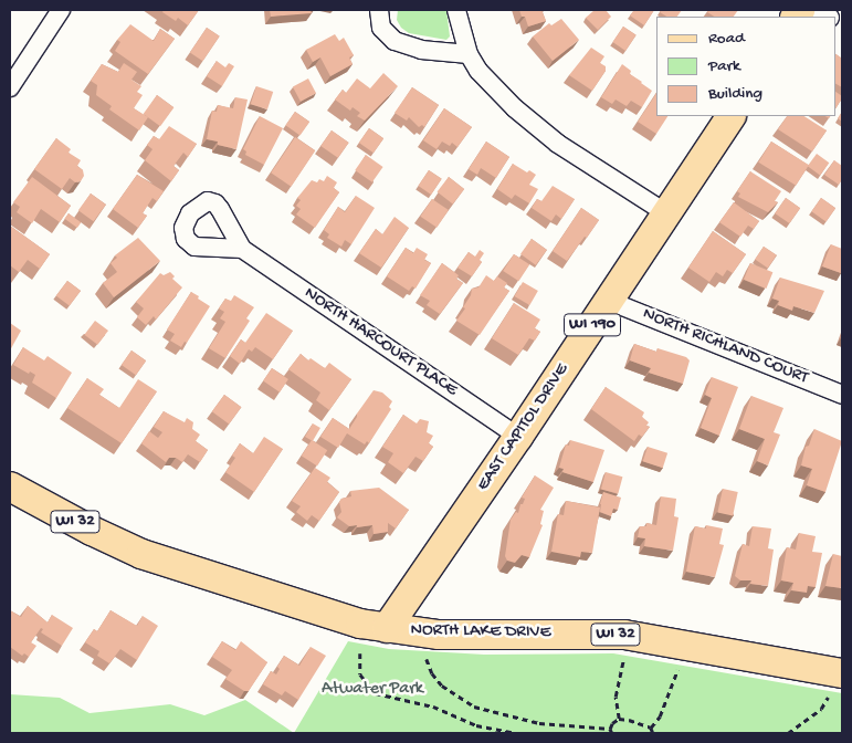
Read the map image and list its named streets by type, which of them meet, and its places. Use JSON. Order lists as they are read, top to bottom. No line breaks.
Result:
{"streets":{"main road":["WI 190","EAST CAPITOL DRIVE","WI 32","NORTH LAKE DRIVE"],"street":["NORTH HARCOURT PLACE","NORTH RICHLAND COURT"]},"crossings":[["NORTH HARCOURT PLACE","EAST CAPITOL DRIVE"],["NORTH RICHLAND COURT","EAST CAPITOL DRIVE"],["EAST CAPITOL DRIVE","NORTH LAKE DRIVE"]],"parks":["Atwater Park"],"legend":["Road","Park","Building"]}
